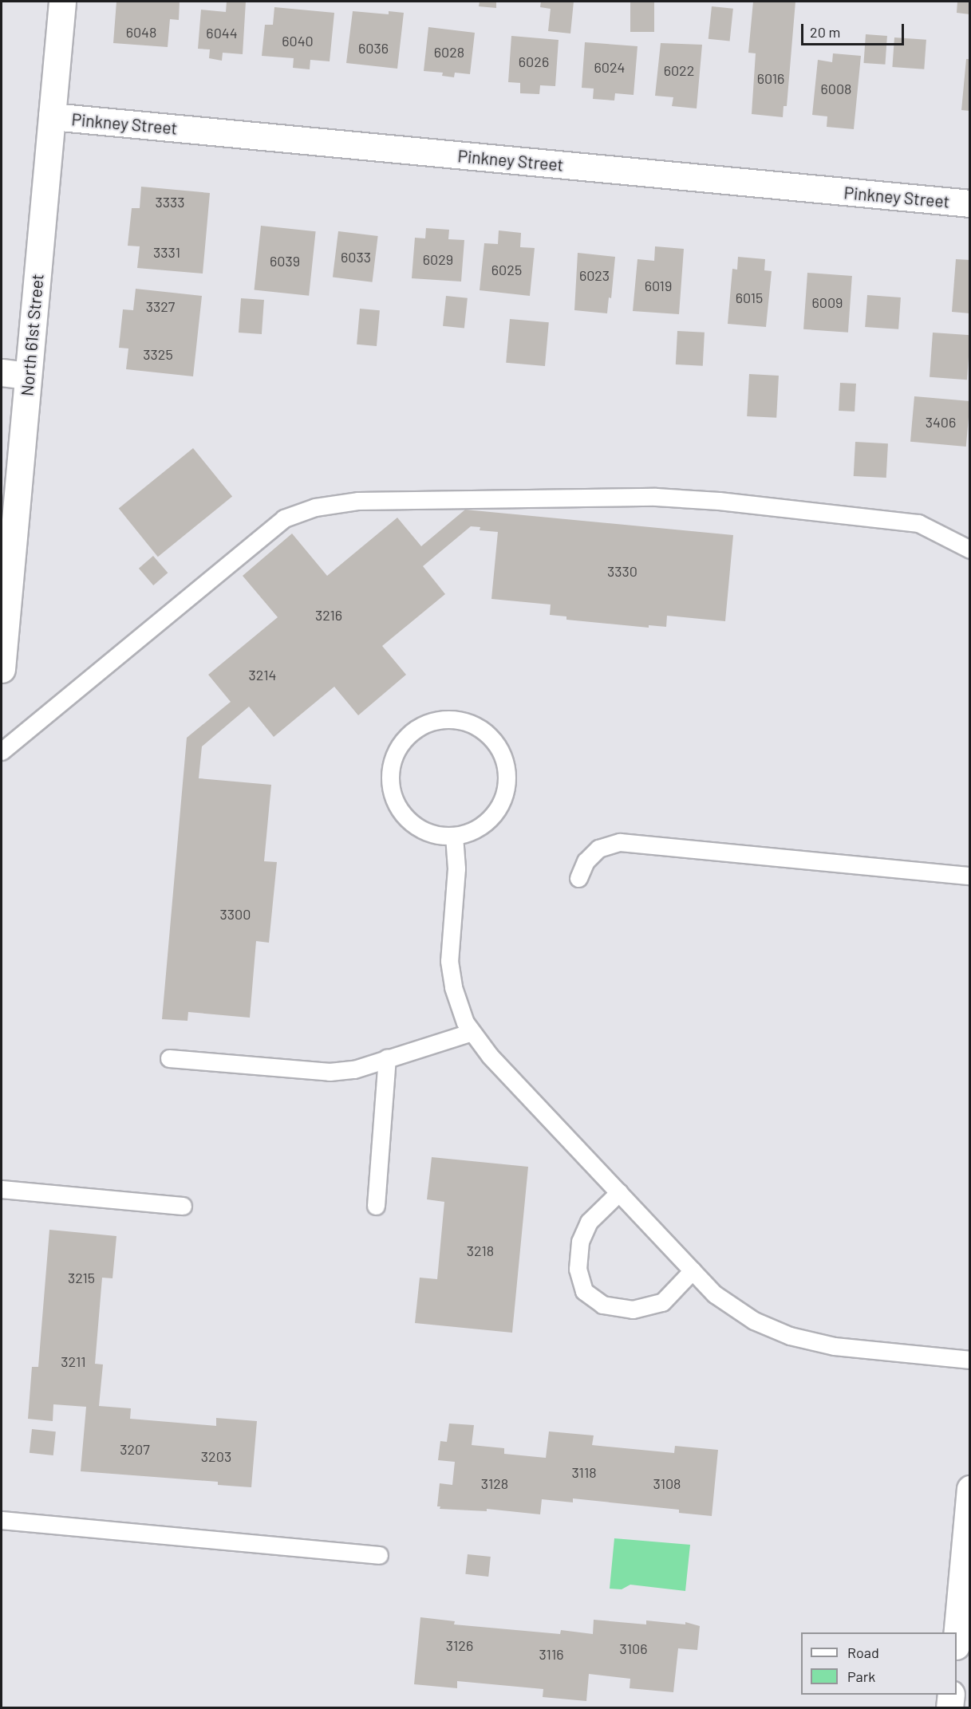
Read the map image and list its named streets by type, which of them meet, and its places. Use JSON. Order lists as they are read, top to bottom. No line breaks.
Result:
{"streets":{"street":["Pinkney Street","North 61st Street"]},"crossings":[["Pinkney Street","North 61st Street"]],"house_numbers":["6048","6044","6040","6036","6028","6026","6024","6022","6016","6008","3333","3331","6033","6029","6039","6025","6023","6019","6015","6009","3327","3325","3406","3330","3216","3214","3300","3218","3215","3211","3207","3203","3118","3128","3108","3126","3106","3116"],"legend":["Road","Park"],"scale_bar":"20 m"}
